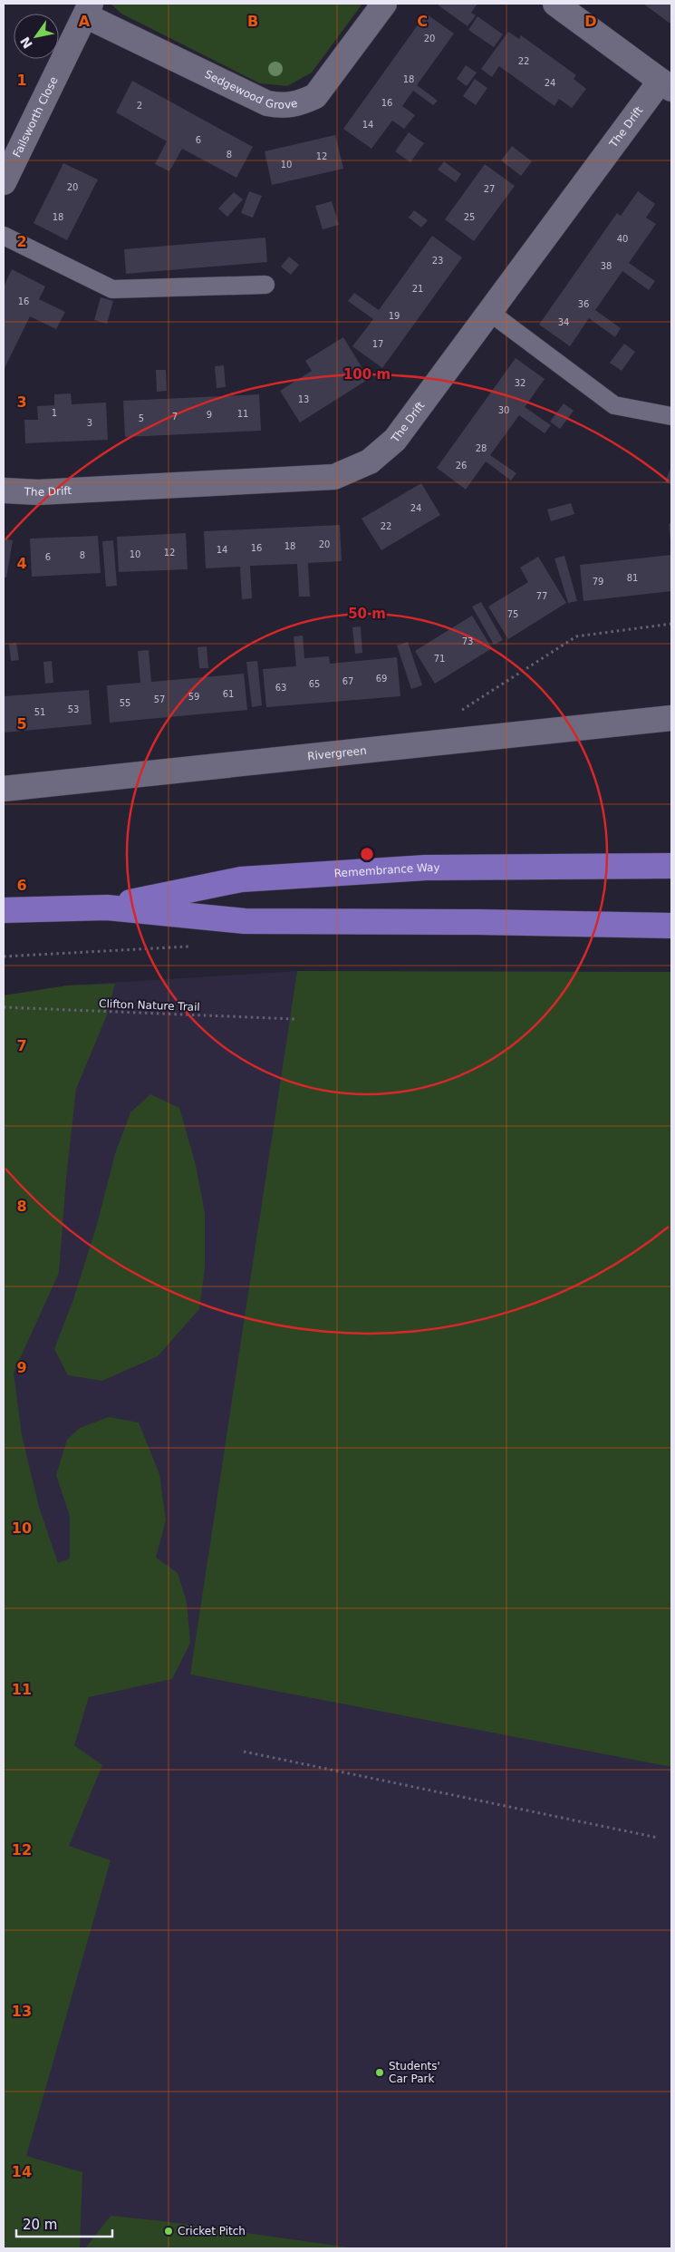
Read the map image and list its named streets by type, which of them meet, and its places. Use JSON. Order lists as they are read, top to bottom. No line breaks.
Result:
{"streets":{"highway":["Remembrance Way"],"street":["Sedgewood Grove","Failsworth Close","The Drift","Rivergreen"],"path":["Clifton Nature Trail"]},"crossings":[["Sedgewood Grove","Failsworth Close"]],"places":["Students' Car Park","Cricket Pitch"],"house_numbers":["20","22","18","24","16","2","14","6","8","12","10","20","27","18","25","40","23","38","21","16","36","19","34","17","32","13","30","1","11","9","7","5","3","28","26","24","22","20","18","16","14","12","10","8","6","81","79","77","75","73","71","69","67","65","63","61","59","57","55","53","51"],"scale_bar":"20 m","north":"bottom left","grid":{"columns":["A","B","C","D"],"rows":["1","2","3","4","5","6","7","8","9","10","11","12","13","14"]},"rings":["100 m","50 m"]}
